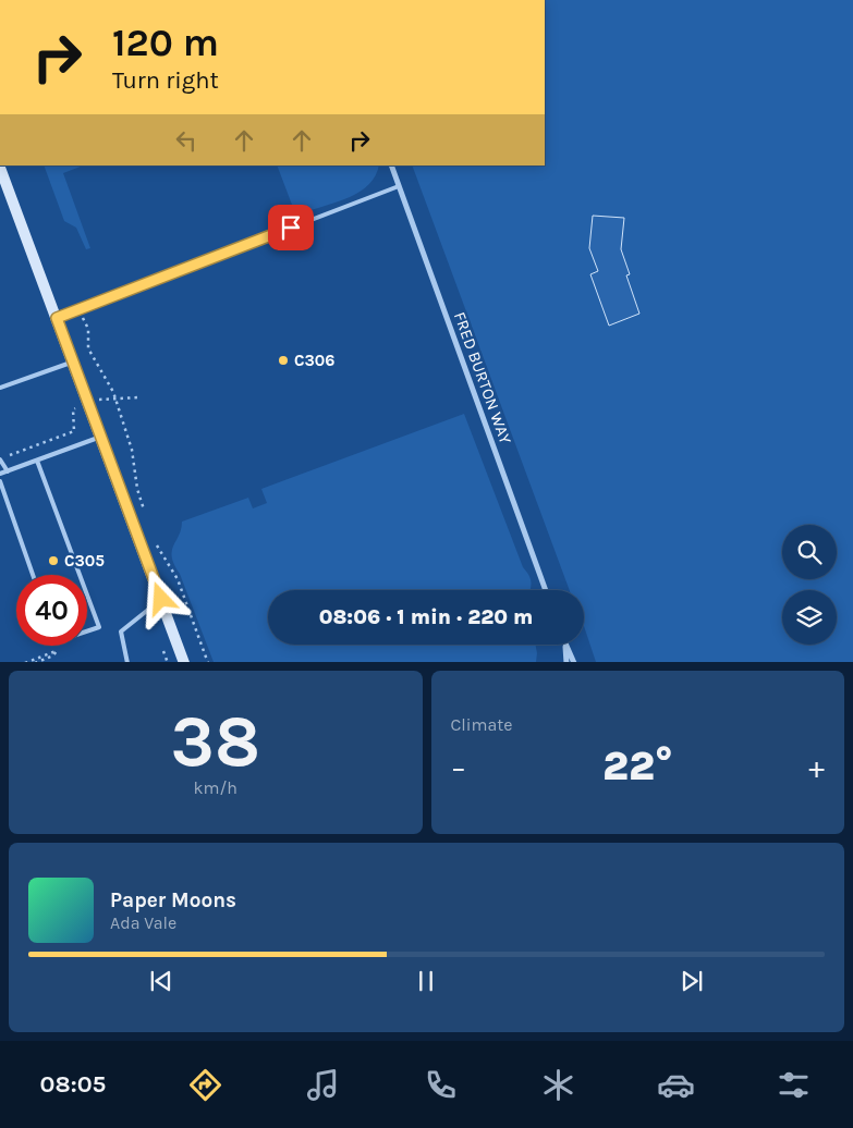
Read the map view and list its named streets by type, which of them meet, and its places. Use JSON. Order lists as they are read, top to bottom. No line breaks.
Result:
{"streets":{"street":["FRED BURTON WAY"]},"places":["C306","C305"],"page":{"turn":["120 m","Turn right"],"limit":"40","trip":"08:06 · 1 min · 220 m","tile":[["38","km/h"],"Climate"],"heat":["−","22°","+"],"song":["Paper Moons","Ada Vale"],"tabs":"08:05"}}
